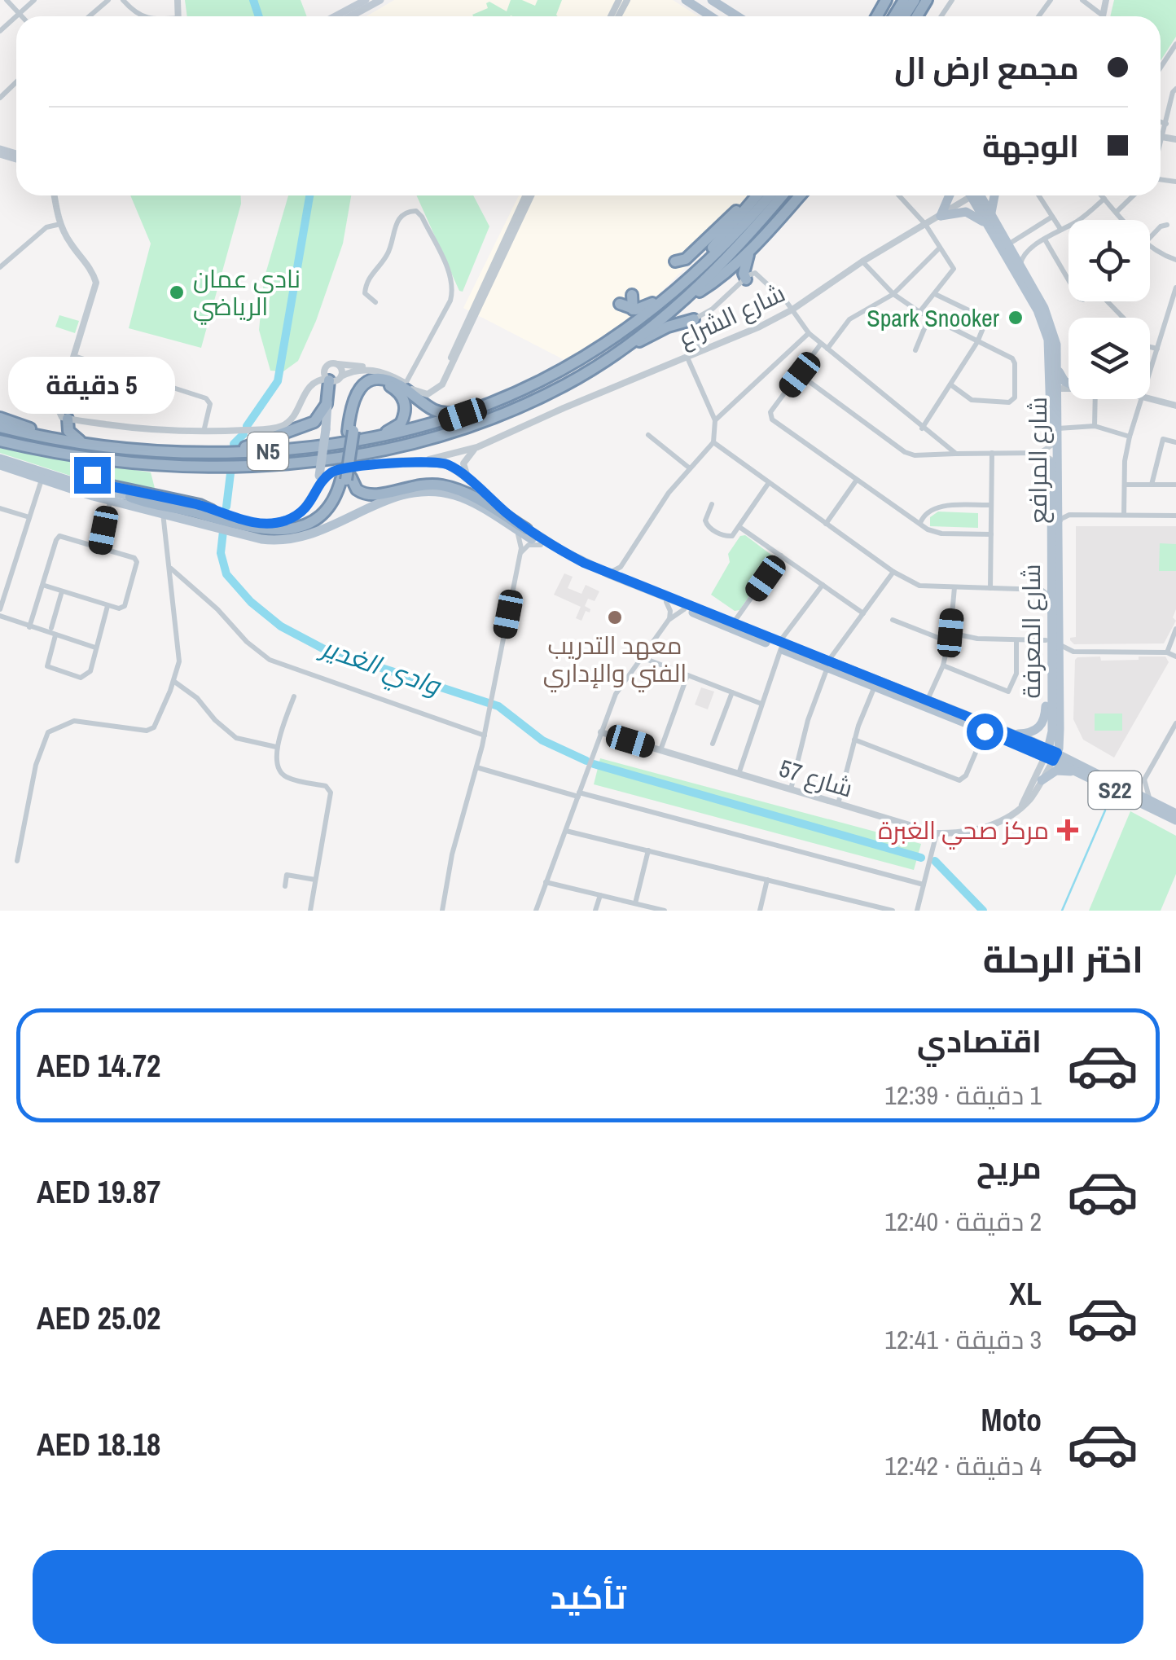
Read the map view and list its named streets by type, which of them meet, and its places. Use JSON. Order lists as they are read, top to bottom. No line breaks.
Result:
{"streets":{"highway":["N5"],"main road":["شارع المرافع","شارع المعرفة","S22"],"street":["شارع الشراع","شارع 57"]},"crossings":[["شارع الشراع","S22"],["شارع المرافع","شارع المعرفة"],["شارع المرافع","شارع 57"],["شارع المرافع","S22"],["شارع المعرفة","شارع 57"],["شارع المعرفة","S22"],["شارع 57","S22"]],"water":["وادي الغدير"],"places":{"other":["نادي عمان الرياضي","Spark Snooker","معهد التدريب الفني والإداري"],"health":["مركز صحي الغبرة"]},"page":{"banner":["مجمع ارض ال","الوجهة"],"bubble":"5 دقيقة","heading":"اختر الرحلة","list":[{"name":"اقتصادي","note":"1 دقيقة · 12:39","value":"AED 14.72"},{"name":"مريح","note":"2 دقيقة · 12:40","value":"AED 19.87"},{"name":"XL","note":"3 دقيقة · 12:41","value":"AED 25.02"},{"name":"Moto","note":"4 دقيقة · 12:42","value":"AED 18.18"}],"buttons":"تأكيد"}}
